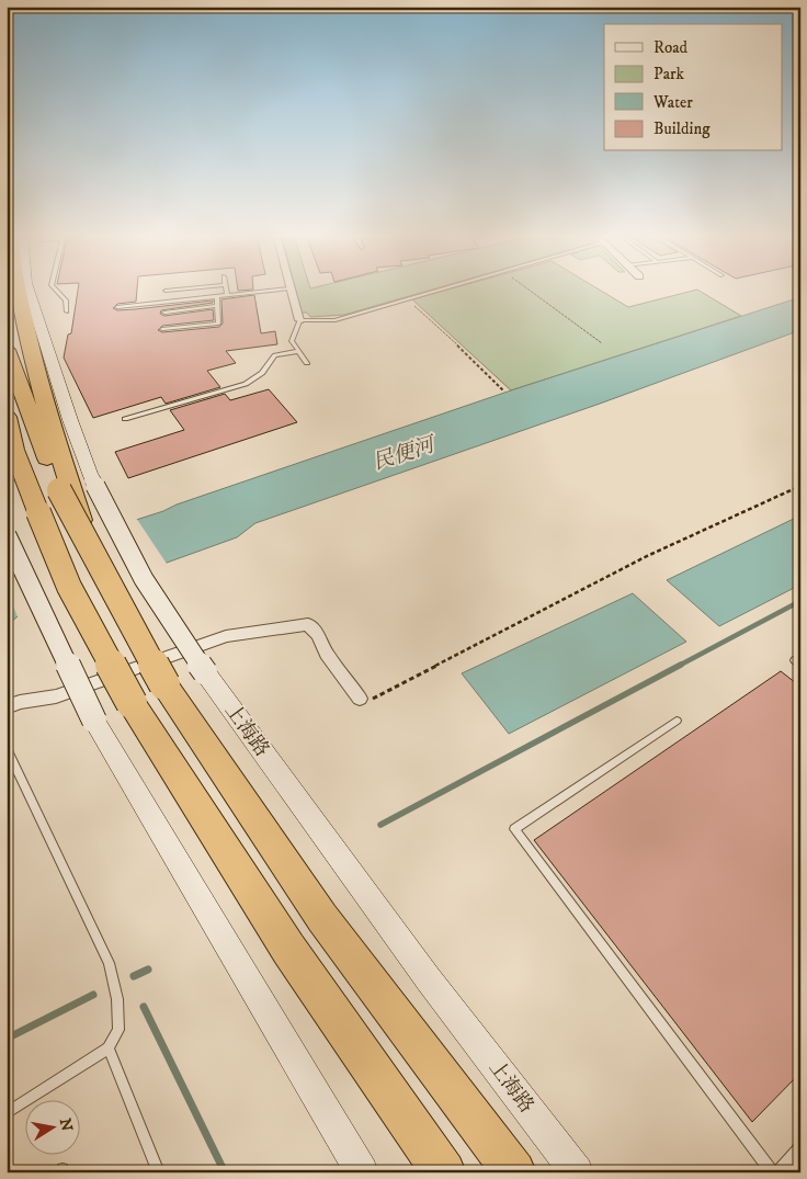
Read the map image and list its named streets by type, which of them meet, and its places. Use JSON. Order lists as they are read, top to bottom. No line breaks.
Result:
{"streets":{"main road":["上海路"]},"water":["民便河"],"legend":["Road","Park","Water","Building"],"north":"right"}
